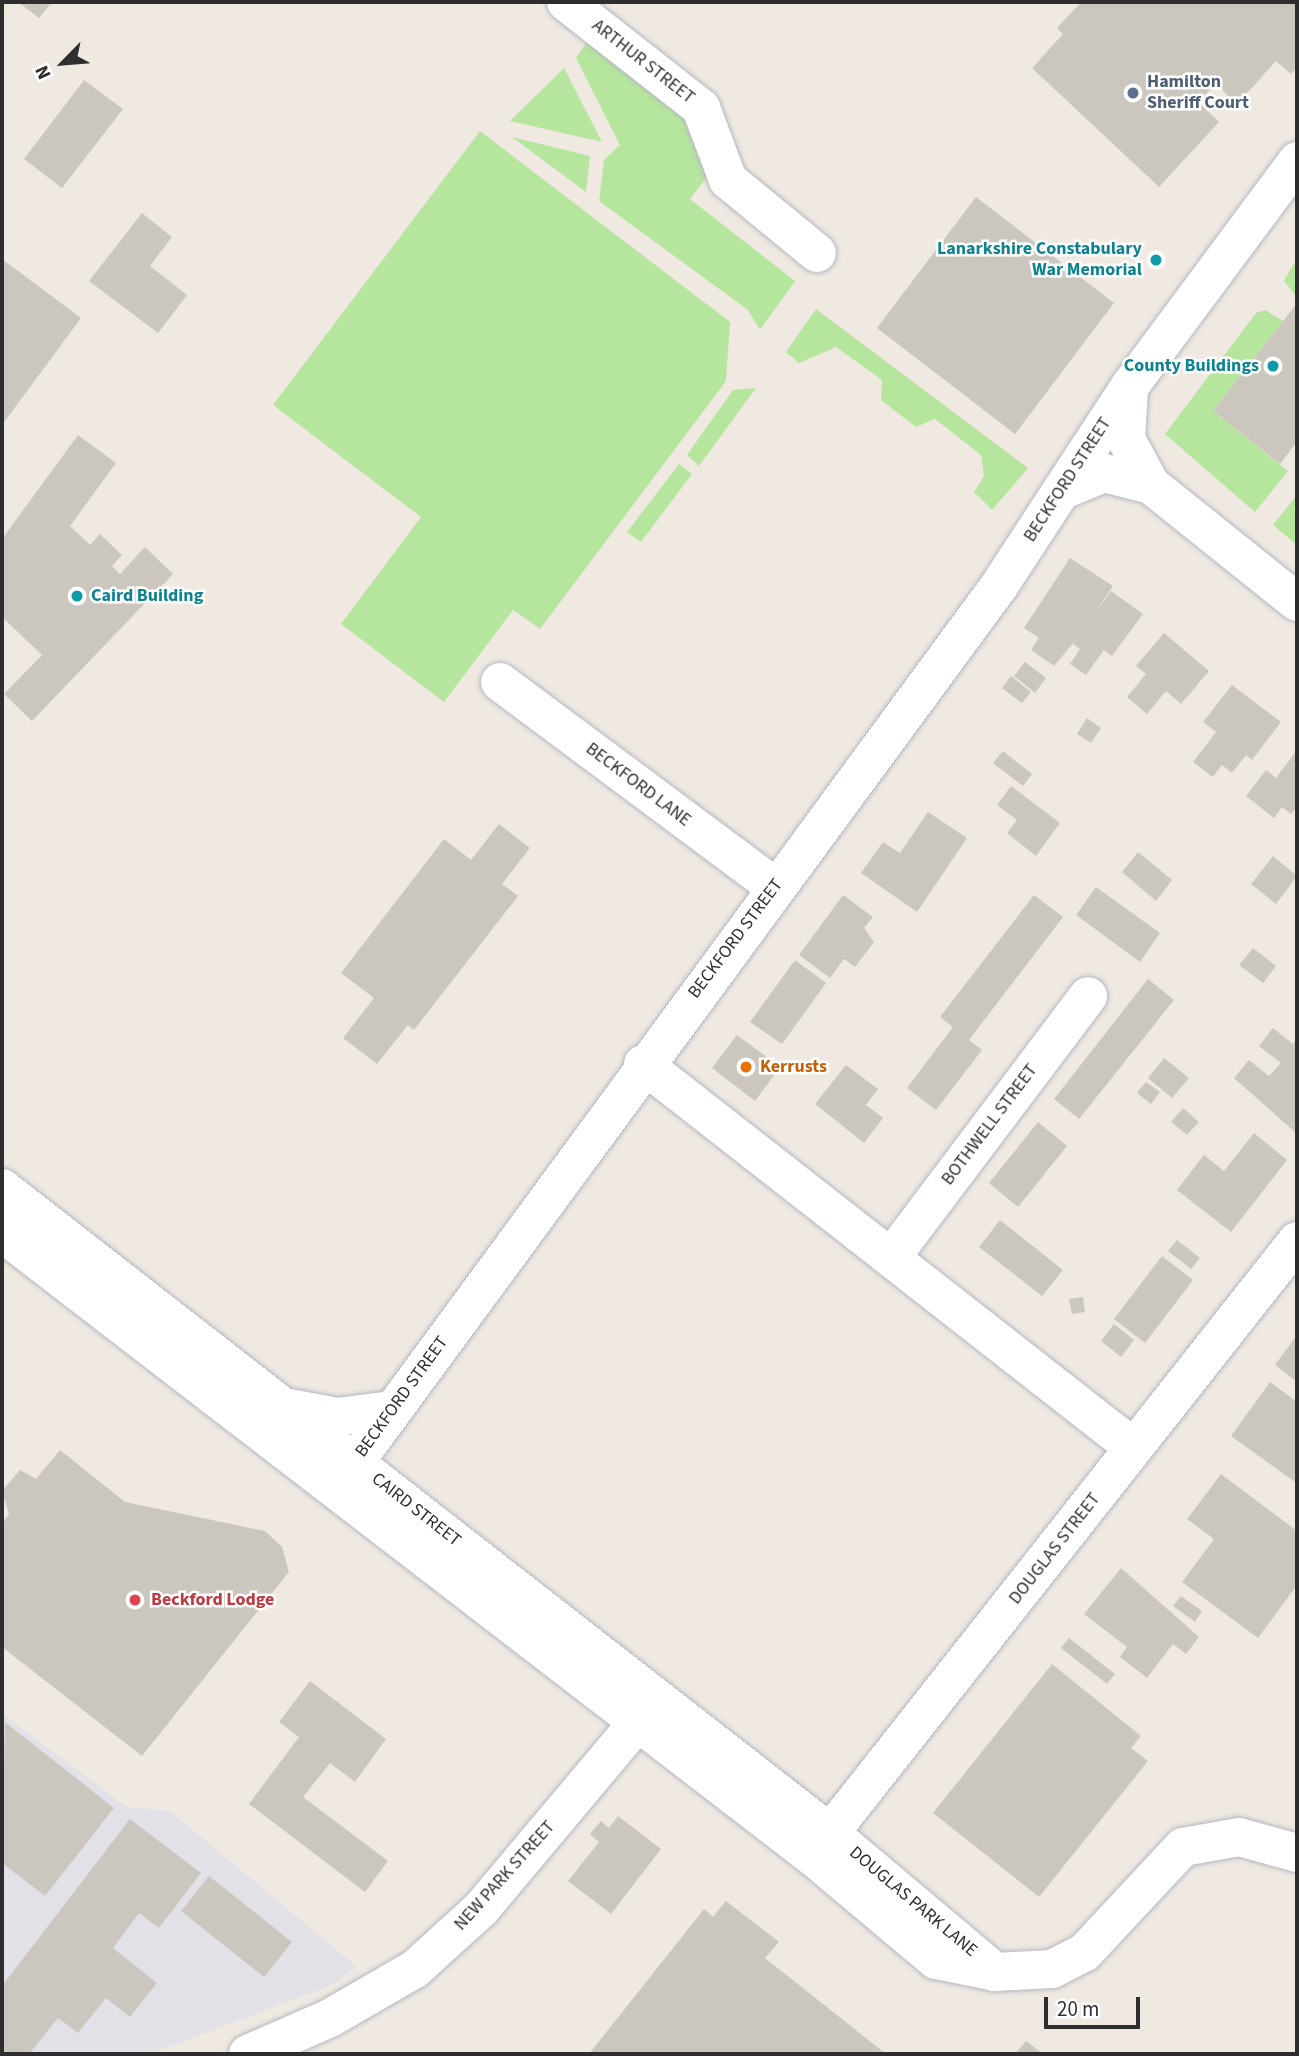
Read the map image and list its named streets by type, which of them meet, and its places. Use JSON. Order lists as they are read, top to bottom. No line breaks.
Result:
{"streets":{"street":["ARTHUR STREET","BECKFORD STREET","BECKFORD LANE","BOTHWELL STREET","CAIRD STREET","DOUGLAS STREET","NEW PARK STREET","DOUGLAS PARK LANE"]},"crossings":[["BECKFORD STREET","BECKFORD LANE"],["BECKFORD STREET","CAIRD STREET"],["CAIRD STREET","DOUGLAS STREET"],["CAIRD STREET","NEW PARK STREET"],["CAIRD STREET","DOUGLAS PARK LANE"],["DOUGLAS STREET","DOUGLAS PARK LANE"]],"places":["Hamilton Sheriff Court","Lanarkshire Constabulary War Memorial","County Buildings","Caird Building","Kerrusts","Beckford Lodge"],"scale_bar":"20 m","north":"bottom left"}
